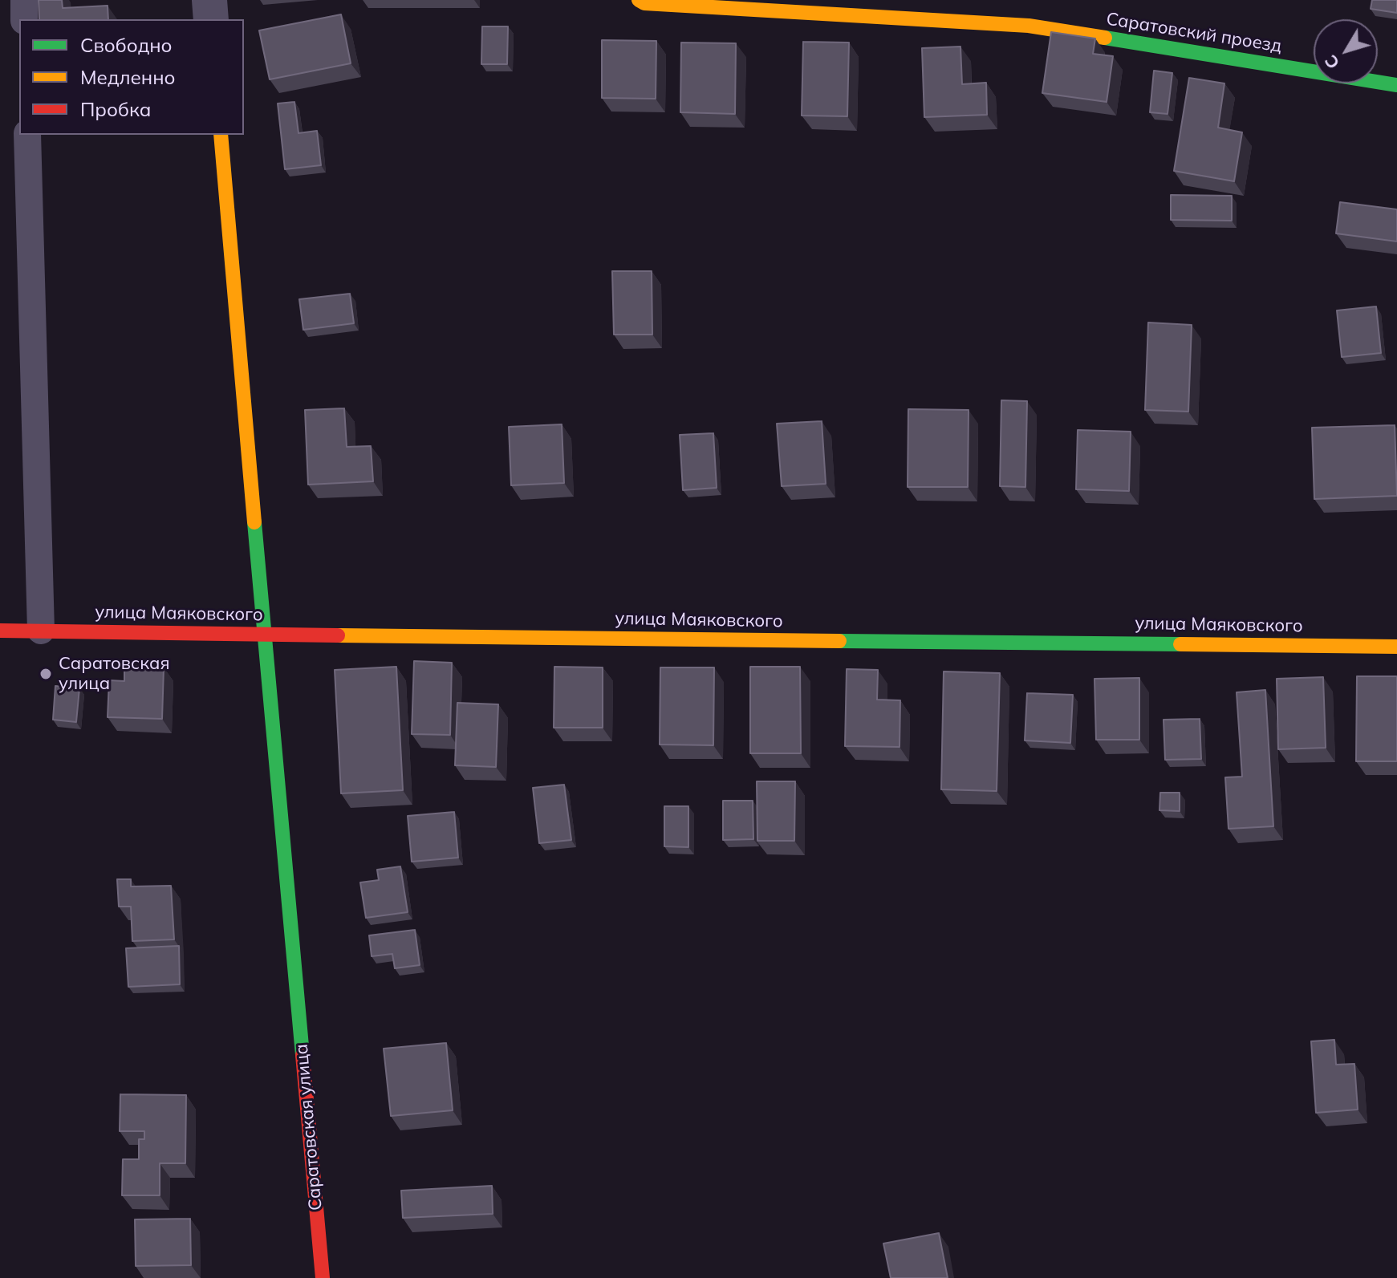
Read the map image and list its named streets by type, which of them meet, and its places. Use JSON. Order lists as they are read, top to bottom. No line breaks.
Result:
{"streets":{"street":["Саратовский проезд","улица Маяковского","Саратовская улица"]},"crossings":[["улица Маяковского","Саратовская улица"]],"places":["Саратовская улица"],"legend":["Свободно","Медленно","Пробка"],"north":"bottom left"}
